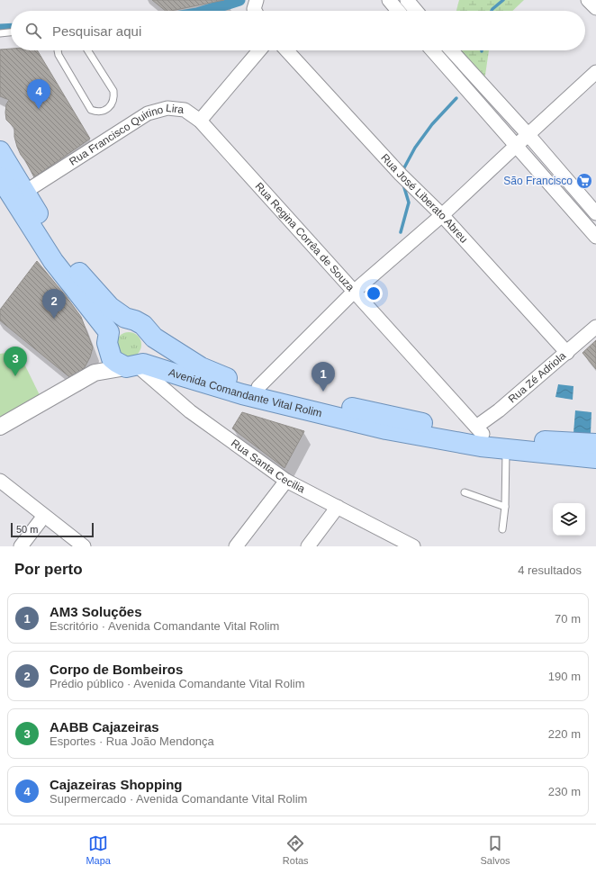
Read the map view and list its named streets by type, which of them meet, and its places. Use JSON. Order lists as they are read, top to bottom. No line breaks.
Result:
{"streets":{"main road":["Avenida Comandante Vital Rolim"],"street":["Rua Francisco Quirino Lira","Rua José Liberato Abreu","Rua Regina Corrêa de Souza","Rua Zé Adriola","Rua Santa Cecilia"]},"crossings":[["Rua Francisco Quirino Lira","Rua Regina Corrêa de Souza"],["Rua Francisco Quirino Lira","Avenida Comandante Vital Rolim"],["Rua José Liberato Abreu","Rua Zé Adriola"],["Rua Regina Corrêa de Souza","Rua Zé Adriola"],["Rua Regina Corrêa de Souza","Avenida Comandante Vital Rolim"],["Rua Zé Adriola","Avenida Comandante Vital Rolim"],["Avenida Comandante Vital Rolim","Rua Santa Cecilia"]],"places":{"supermarket":["São Francisco"]},"scale_bar":"50 m","page":{"search":"Pesquisar aqui","pins":["4","2","3","1"],"scale":"50 m","heading":["Por perto","4 resultados"],"list":[{"mark":"1","name":"AM3 Soluções","note":"Escritório · Avenida Comandante Vital Rolim","value":"70 m"},{"mark":"2","name":"Corpo de Bombeiros","note":"Prédio público · Avenida Comandante Vital Rolim","value":"190 m"},{"mark":"3","name":"AABB Cajazeiras","note":"Esportes · Rua João Mendonça","value":"220 m"},{"mark":"4","name":"Cajazeiras Shopping","note":"Supermercado · Avenida Comandante Vital Rolim","value":"230 m"}],"nav":["Mapa","Rotas","Salvos"]}}
